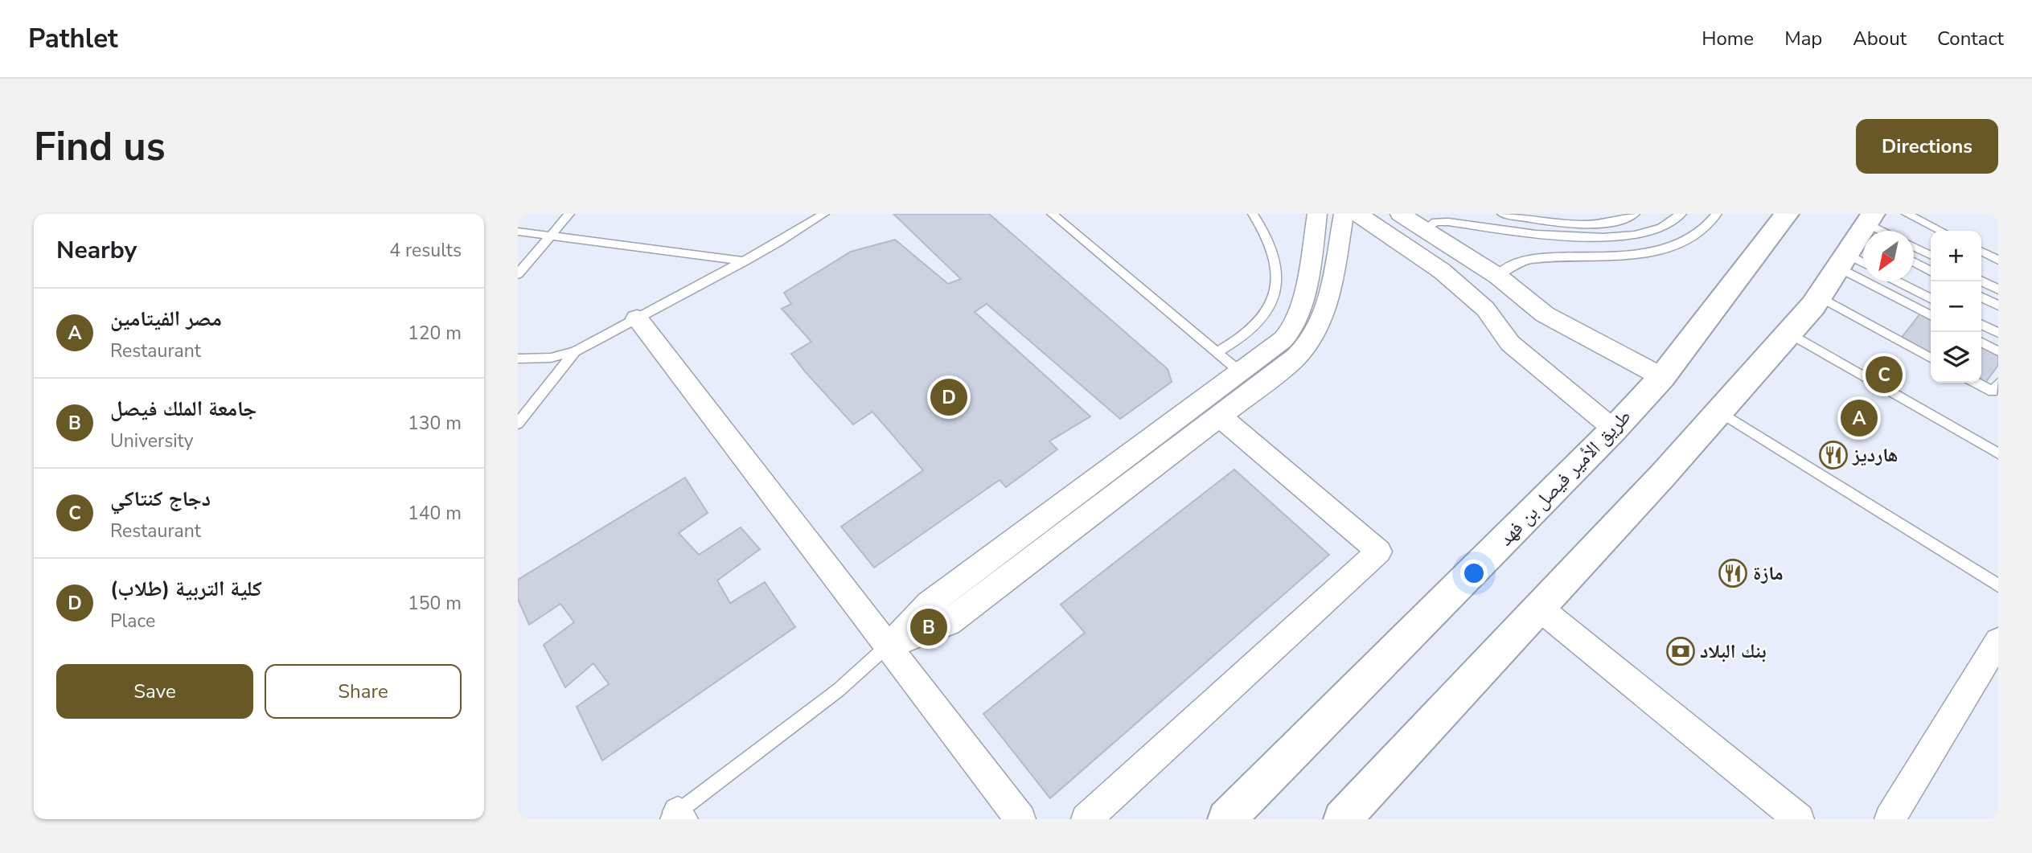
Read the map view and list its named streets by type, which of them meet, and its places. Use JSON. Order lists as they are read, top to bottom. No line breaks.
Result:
{"streets":{"main road":["طريق الأمير فيصل بن فهد"]},"places":{"restaurant":["هارديز","مازة"],"bank":["بنك البلاد"]},"north":"bottom left","page":{"header":"Pathlet","nav":["Home","Map","About","Contact"],"buttons":["Directions",["Save","Share"]],"title":"Find us","heading":["Nearby","4 results"],"map_buttons":["+","−"],"list":[{"mark":"A","name":"مصر الفيتامين","note":"Restaurant","value":"120 m"},{"mark":"B","name":"جامعة الملك فيصل","note":"University","value":"130 m"},{"mark":"C","name":"دجاج كنتاكي","note":"Restaurant","value":"140 m"},{"mark":"D","name":"(كلية التربية (طلاب","note":"Place","value":"150 m"}],"pins":["C","D","A","B"]}}
